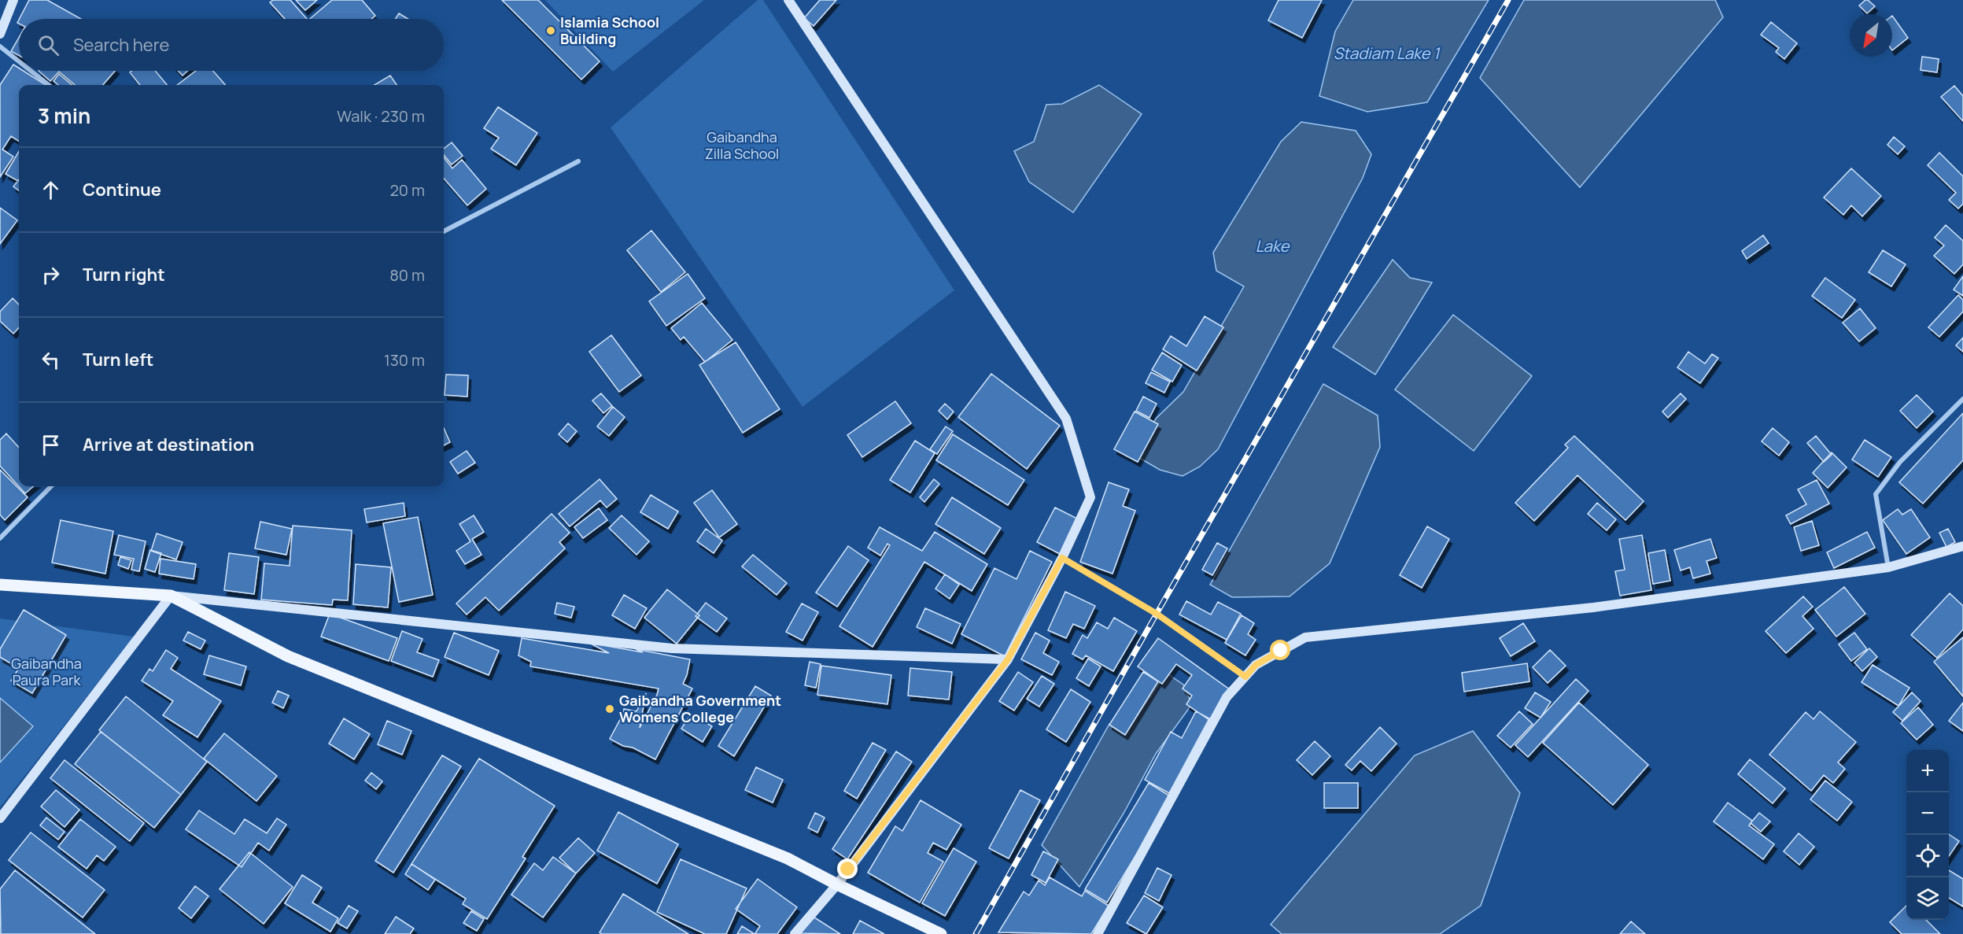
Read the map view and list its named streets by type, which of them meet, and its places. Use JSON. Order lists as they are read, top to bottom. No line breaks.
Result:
{"water":["Stadiam Lake 1","Lake"],"parks":["Gaibandha Zilla School","Gaibandha Paura Park"],"places":["Islamia School Building","Gaibandha Government Womens College"],"north":"bottom left","page":{"search":"Search here","heading":["3 min","Walk · 230 m"],"list":[["Continue","20 m"],["Turn right","80 m"],["Turn left","130 m"],"Arrive at destination"],"map_buttons":["+","−"]}}
